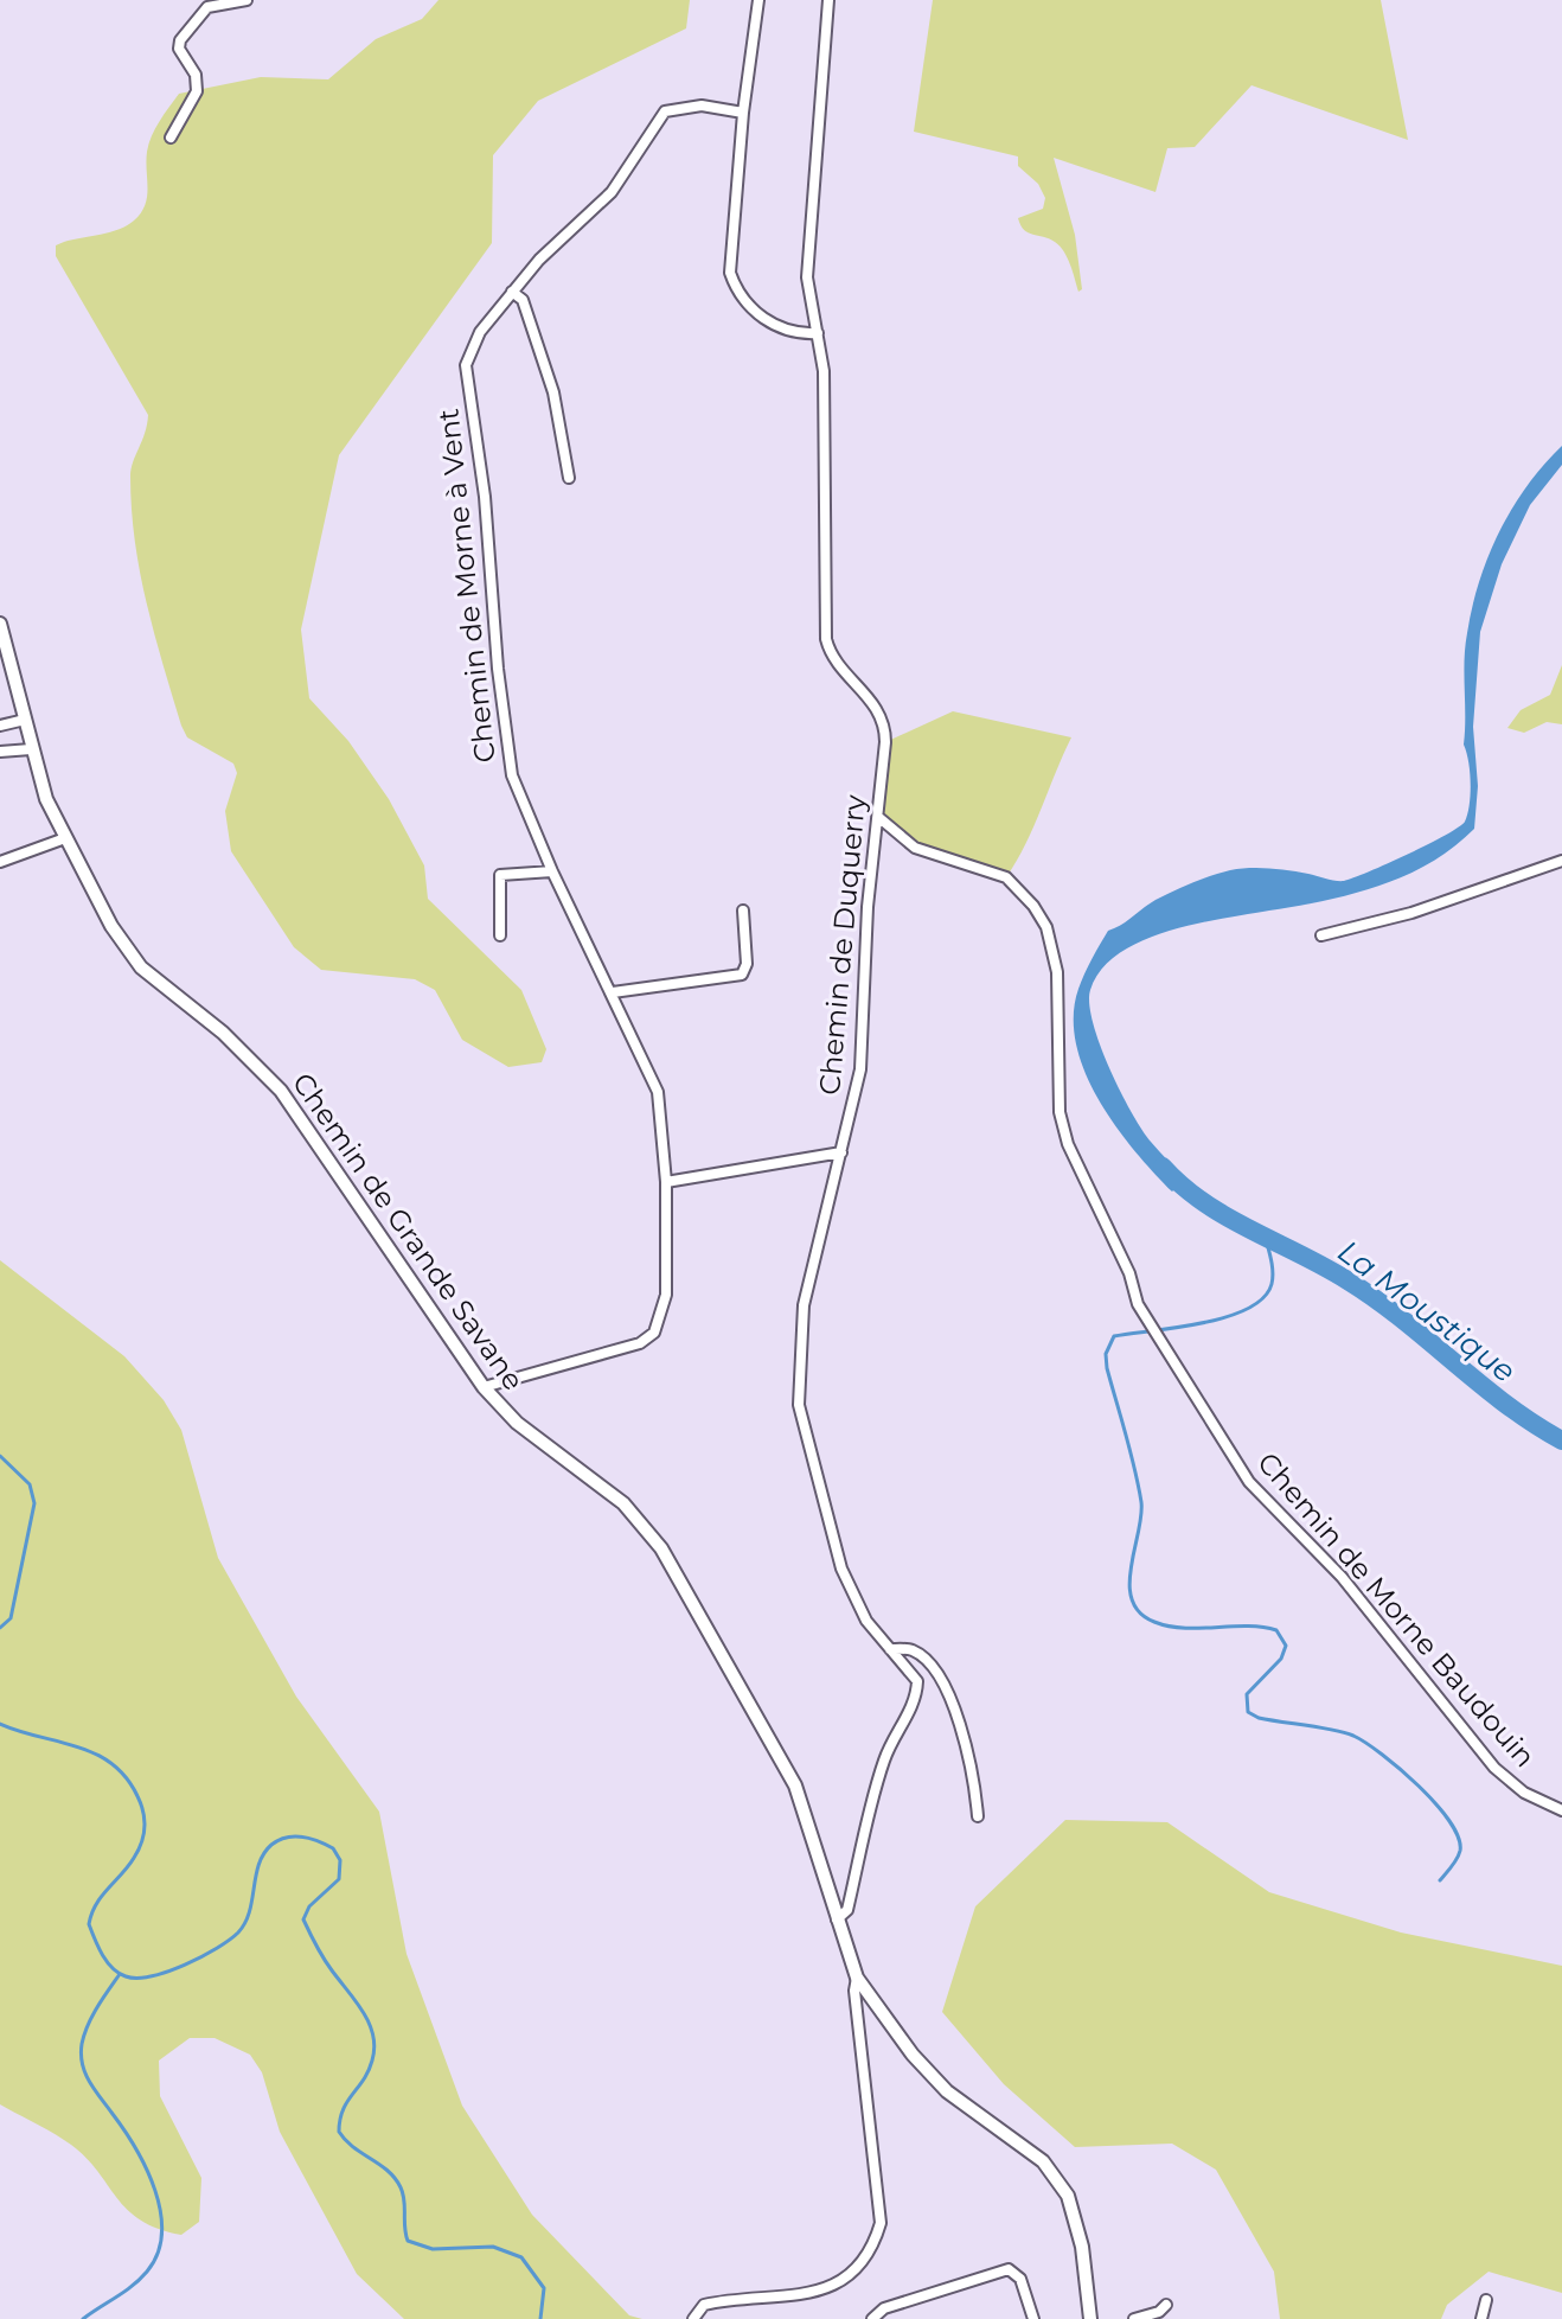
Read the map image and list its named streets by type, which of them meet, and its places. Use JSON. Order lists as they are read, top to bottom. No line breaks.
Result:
{"streets":{"street":["Chemin de Morne à Vent","Chemin de Duquerry","Chemin de Grande Savane","Chemin de Morne Baudouin"]},"crossings":[["Chemin de Morne à Vent","Chemin de Grande Savane"],["Chemin de Duquerry","Chemin de Grande Savane"],["Chemin de Duquerry","Chemin de Morne Baudouin"]],"water":["La Moustique"]}
